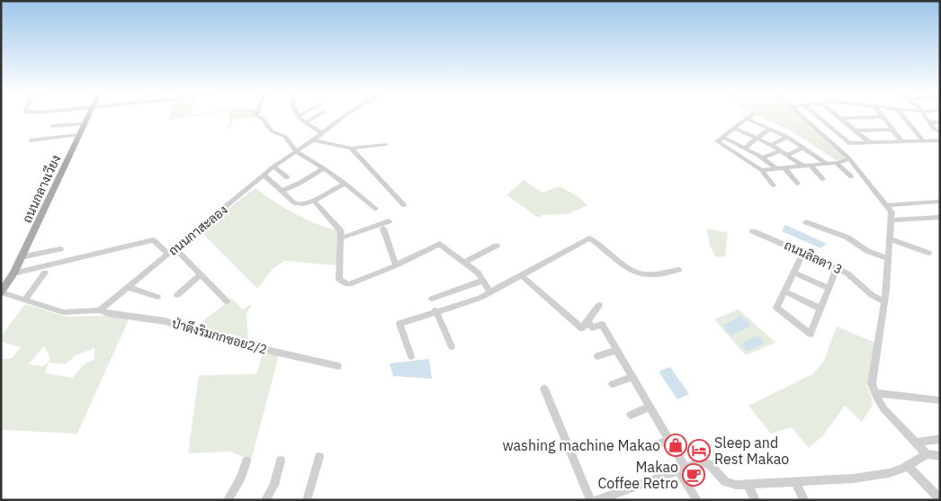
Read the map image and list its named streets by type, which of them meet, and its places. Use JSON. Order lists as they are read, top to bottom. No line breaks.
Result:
{"streets":{"main road":["ถนนกลางเวียง"],"street":["ถนนกาสะลอง","ถนนลิลตา 3","ป่าตึงริมกกซอย2/2"]},"crossings":[["ถนนกาสะลอง","ป่าตึงริมกกซอย2/2"]],"places":{"shop":["washing machine Makao"],"hotel":["Sleep and Rest Makao"],"cafe":["Makao Coffee Retro"]}}
